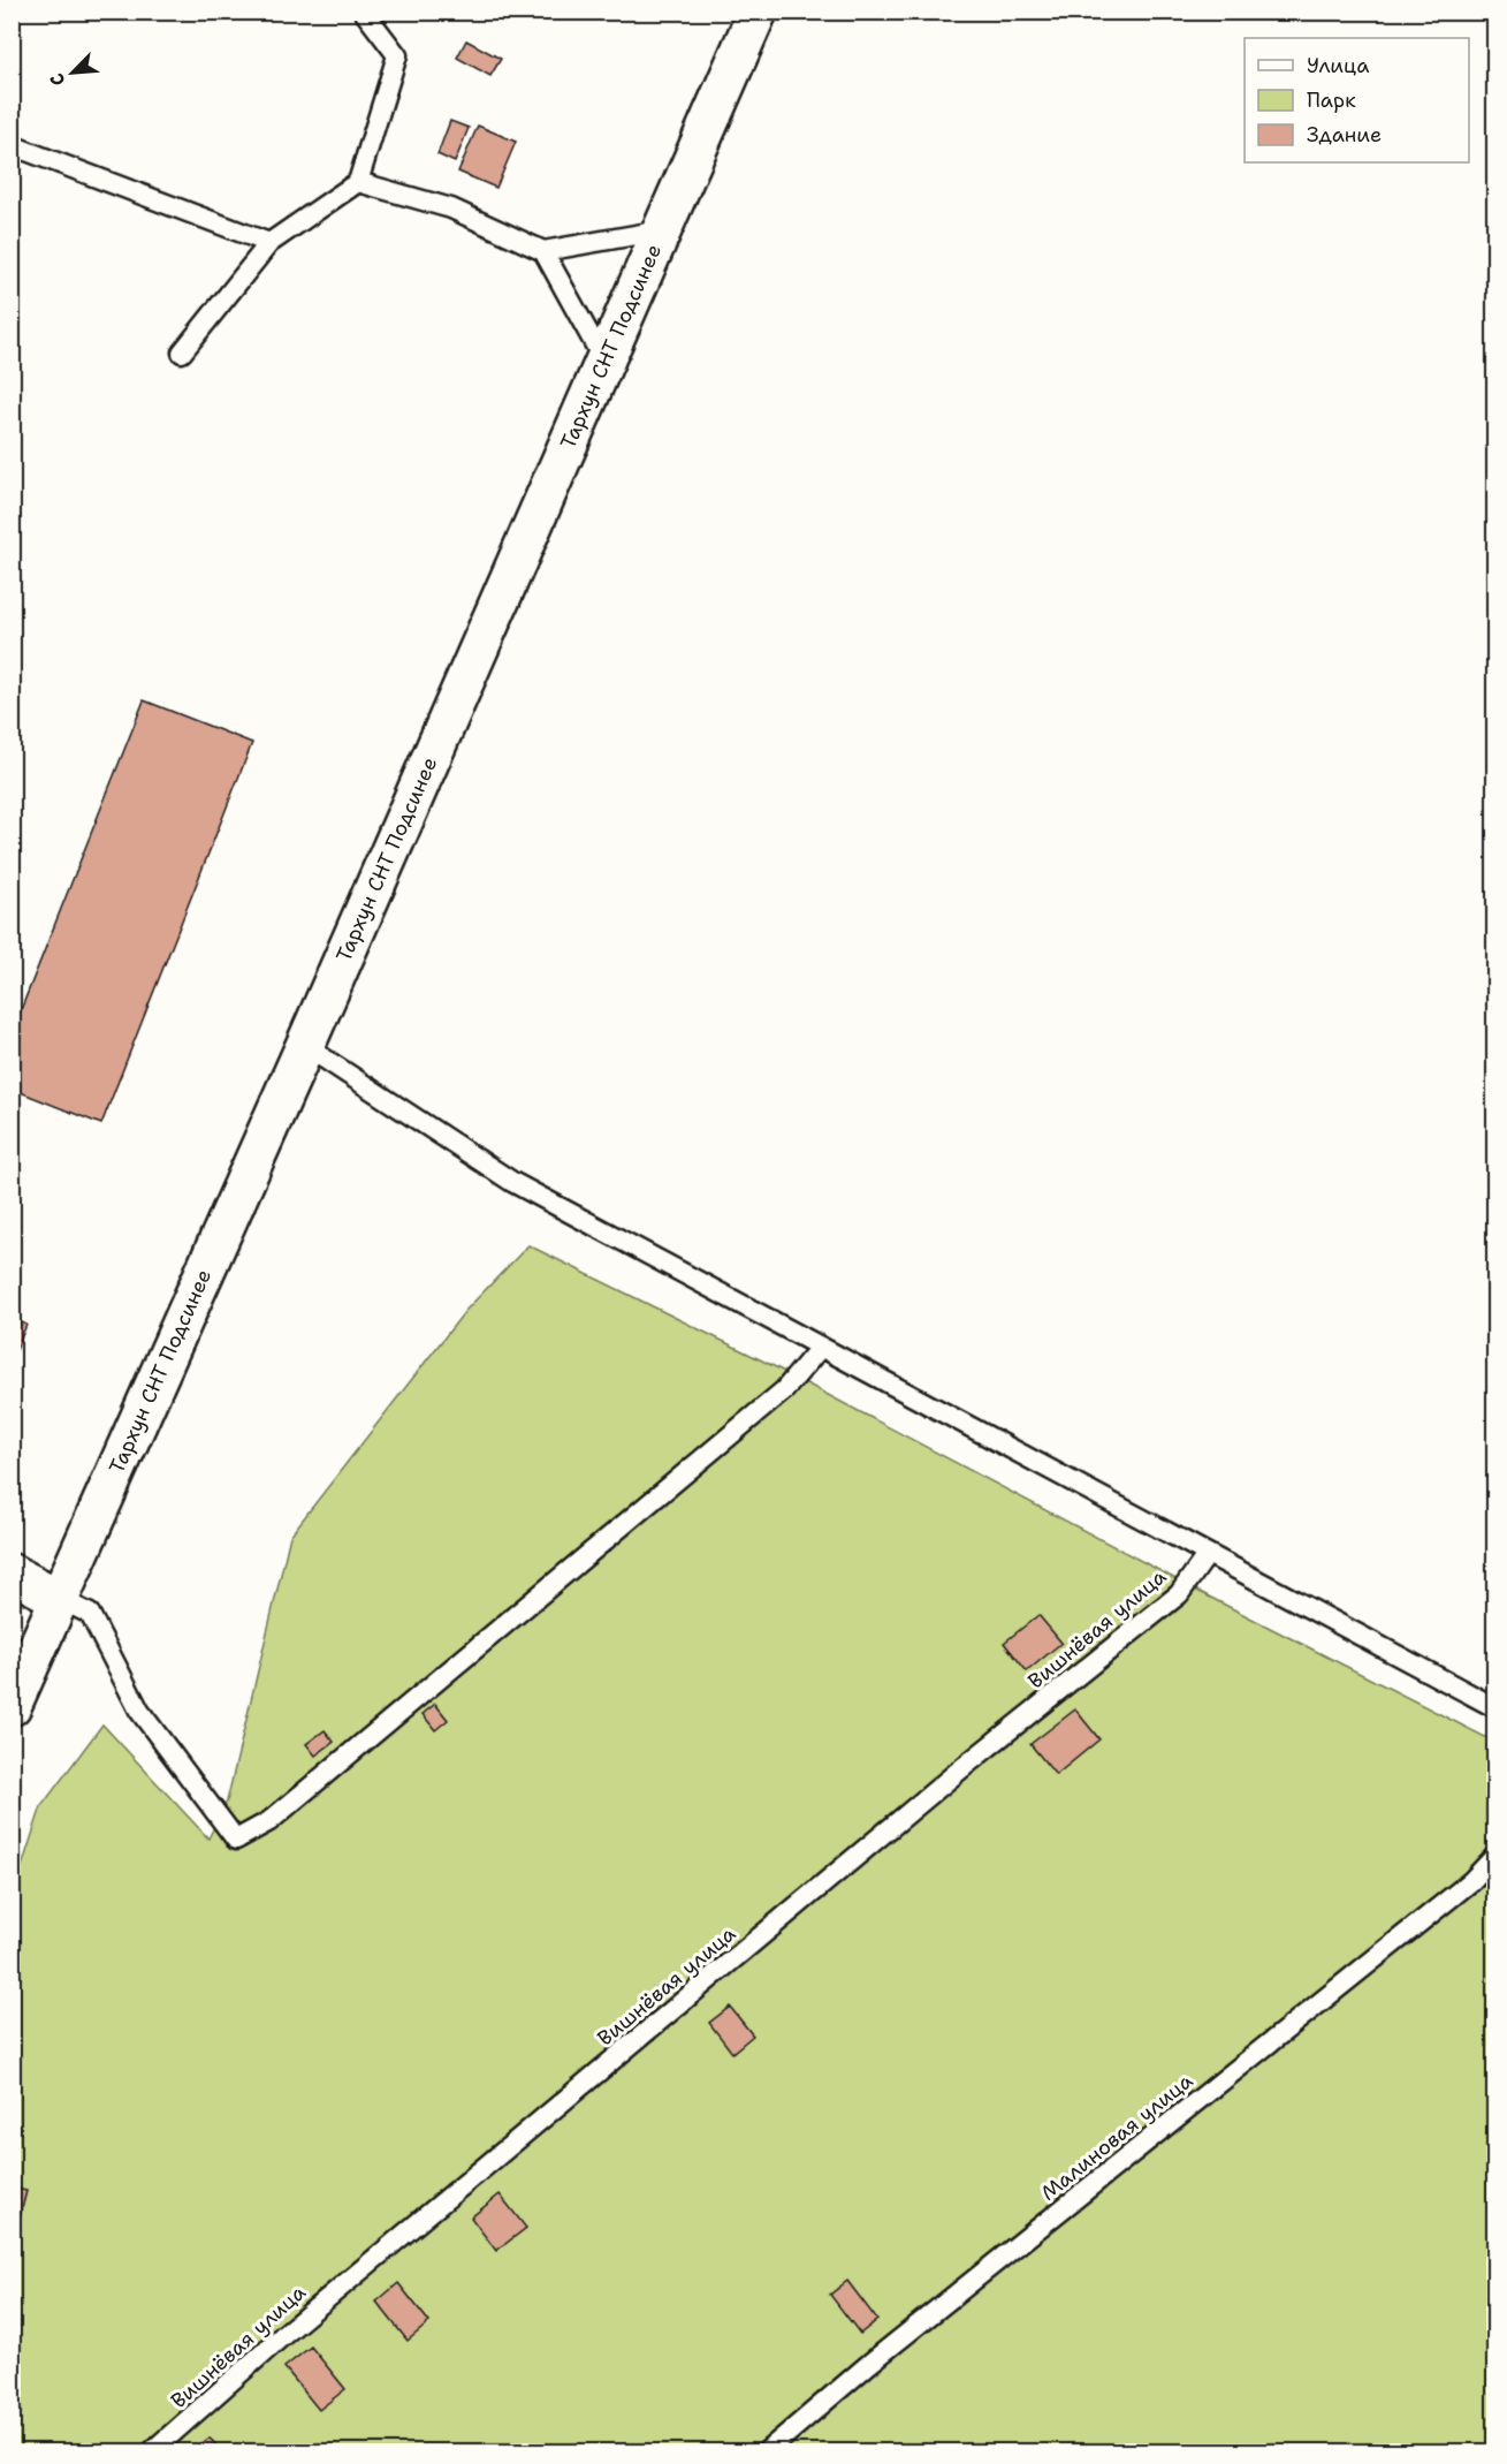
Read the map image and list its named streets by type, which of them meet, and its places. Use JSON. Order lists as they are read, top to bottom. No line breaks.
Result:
{"streets":{"street":["Тархун СНТ Подсинее"],"lane":["Вишнёвая улица","Малиновая улица"]},"legend":["Улица","Парк","Здание"],"north":"bottom left"}
